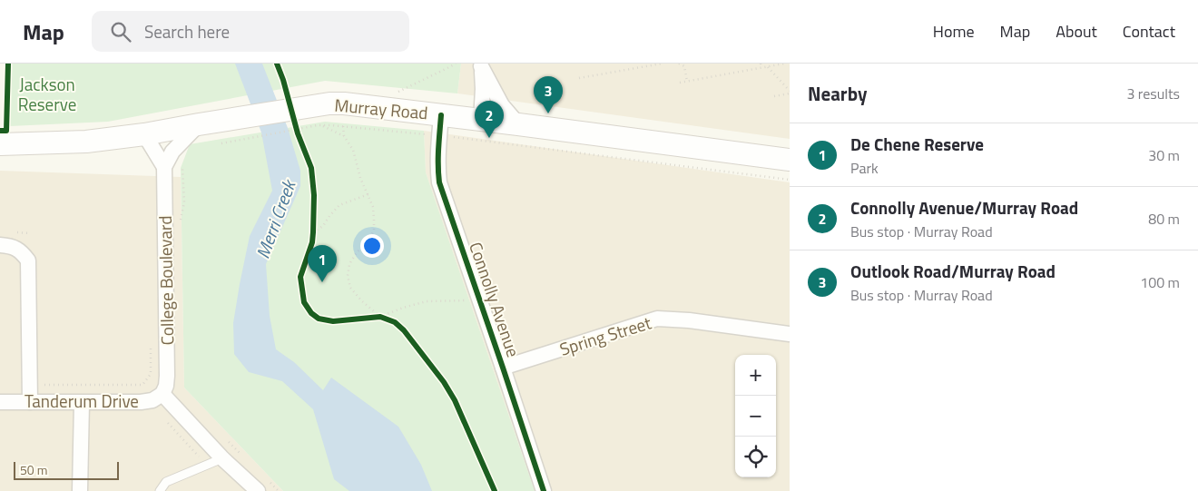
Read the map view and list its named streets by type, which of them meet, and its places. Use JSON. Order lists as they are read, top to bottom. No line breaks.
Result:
{"streets":{"main road":["Murray Road"],"street":["College Boulevard","Connolly Avenue","Spring Street","Tanderum Drive"]},"crossings":[["Murray Road","Connolly Avenue"],["College Boulevard","Tanderum Drive"],["Connolly Avenue","Spring Street"]],"water":["Merri Creek"],"parks":["Jackson Reserve"],"scale_bar":"50 m","page":{"header":"Map","search":"Search here","nav":["Home","Map","About","Contact"],"heading":["Nearby","3 results"],"pins":["3","2","1"],"list":[{"mark":"1","name":"De Chene Reserve","note":"Park","value":"30 m"},{"mark":"2","name":"Connolly Avenue/Murray Road","note":"Bus stop · Murray Road","value":"80 m"},{"mark":"3","name":"Outlook Road/Murray Road","note":"Bus stop · Murray Road","value":"100 m"}],"map_buttons":["+","−"],"scale":"50 m"}}
